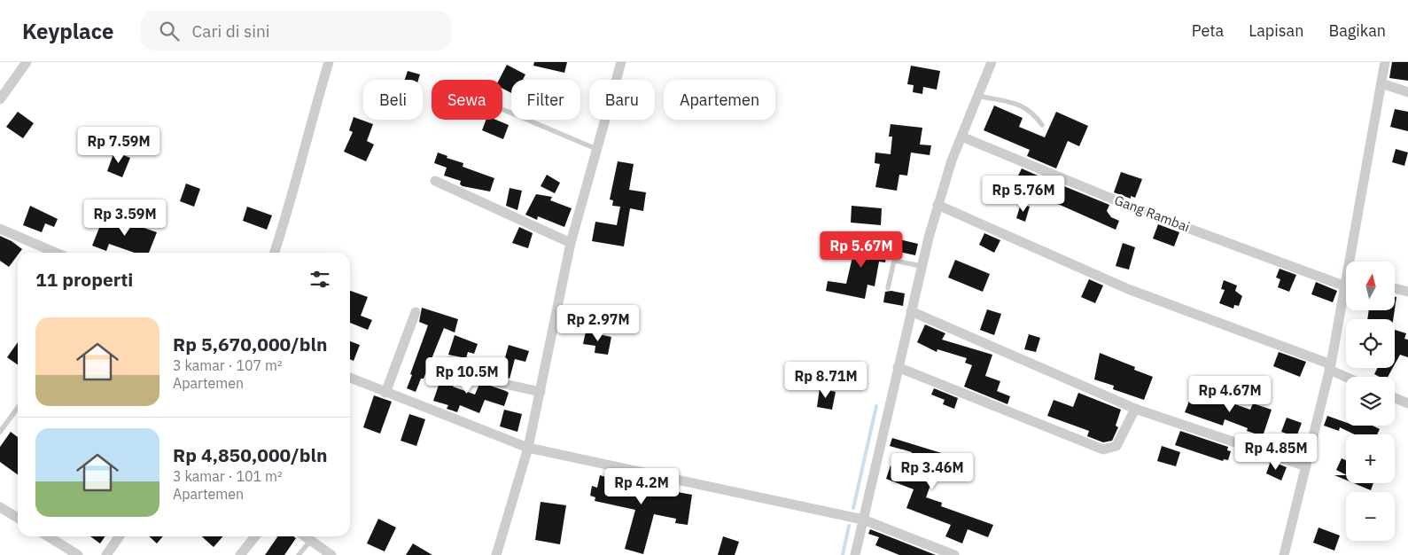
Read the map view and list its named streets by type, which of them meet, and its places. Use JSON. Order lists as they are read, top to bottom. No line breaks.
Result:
{"streets":{"street":["Gang Rambai"]},"north":"top","page":{"header":"Keyplace","search":"Cari di sini","nav":["Peta","Lapisan","Bagikan"],"chip":["Beli","Sewa","Filter","Baru","Apartemen"],"price":["Rp 7.59M","Rp 5.76M","Rp 3.59M","Rp 5.67M","Rp 2.97M","Rp 10.5M","Rp 8.71M","Rp 4.67M","Rp 4.85M","Rp 3.46M","Rp 4.2M"],"heading":"11 properti","map_buttons":["+","−"],"list":[{"name":"Rp 5,670,000/bln","note":"3 kamar · 107 m² · Apartemen"},{"name":"Rp 4,850,000/bln","note":"3 kamar · 101 m² · Apartemen"}]}}
